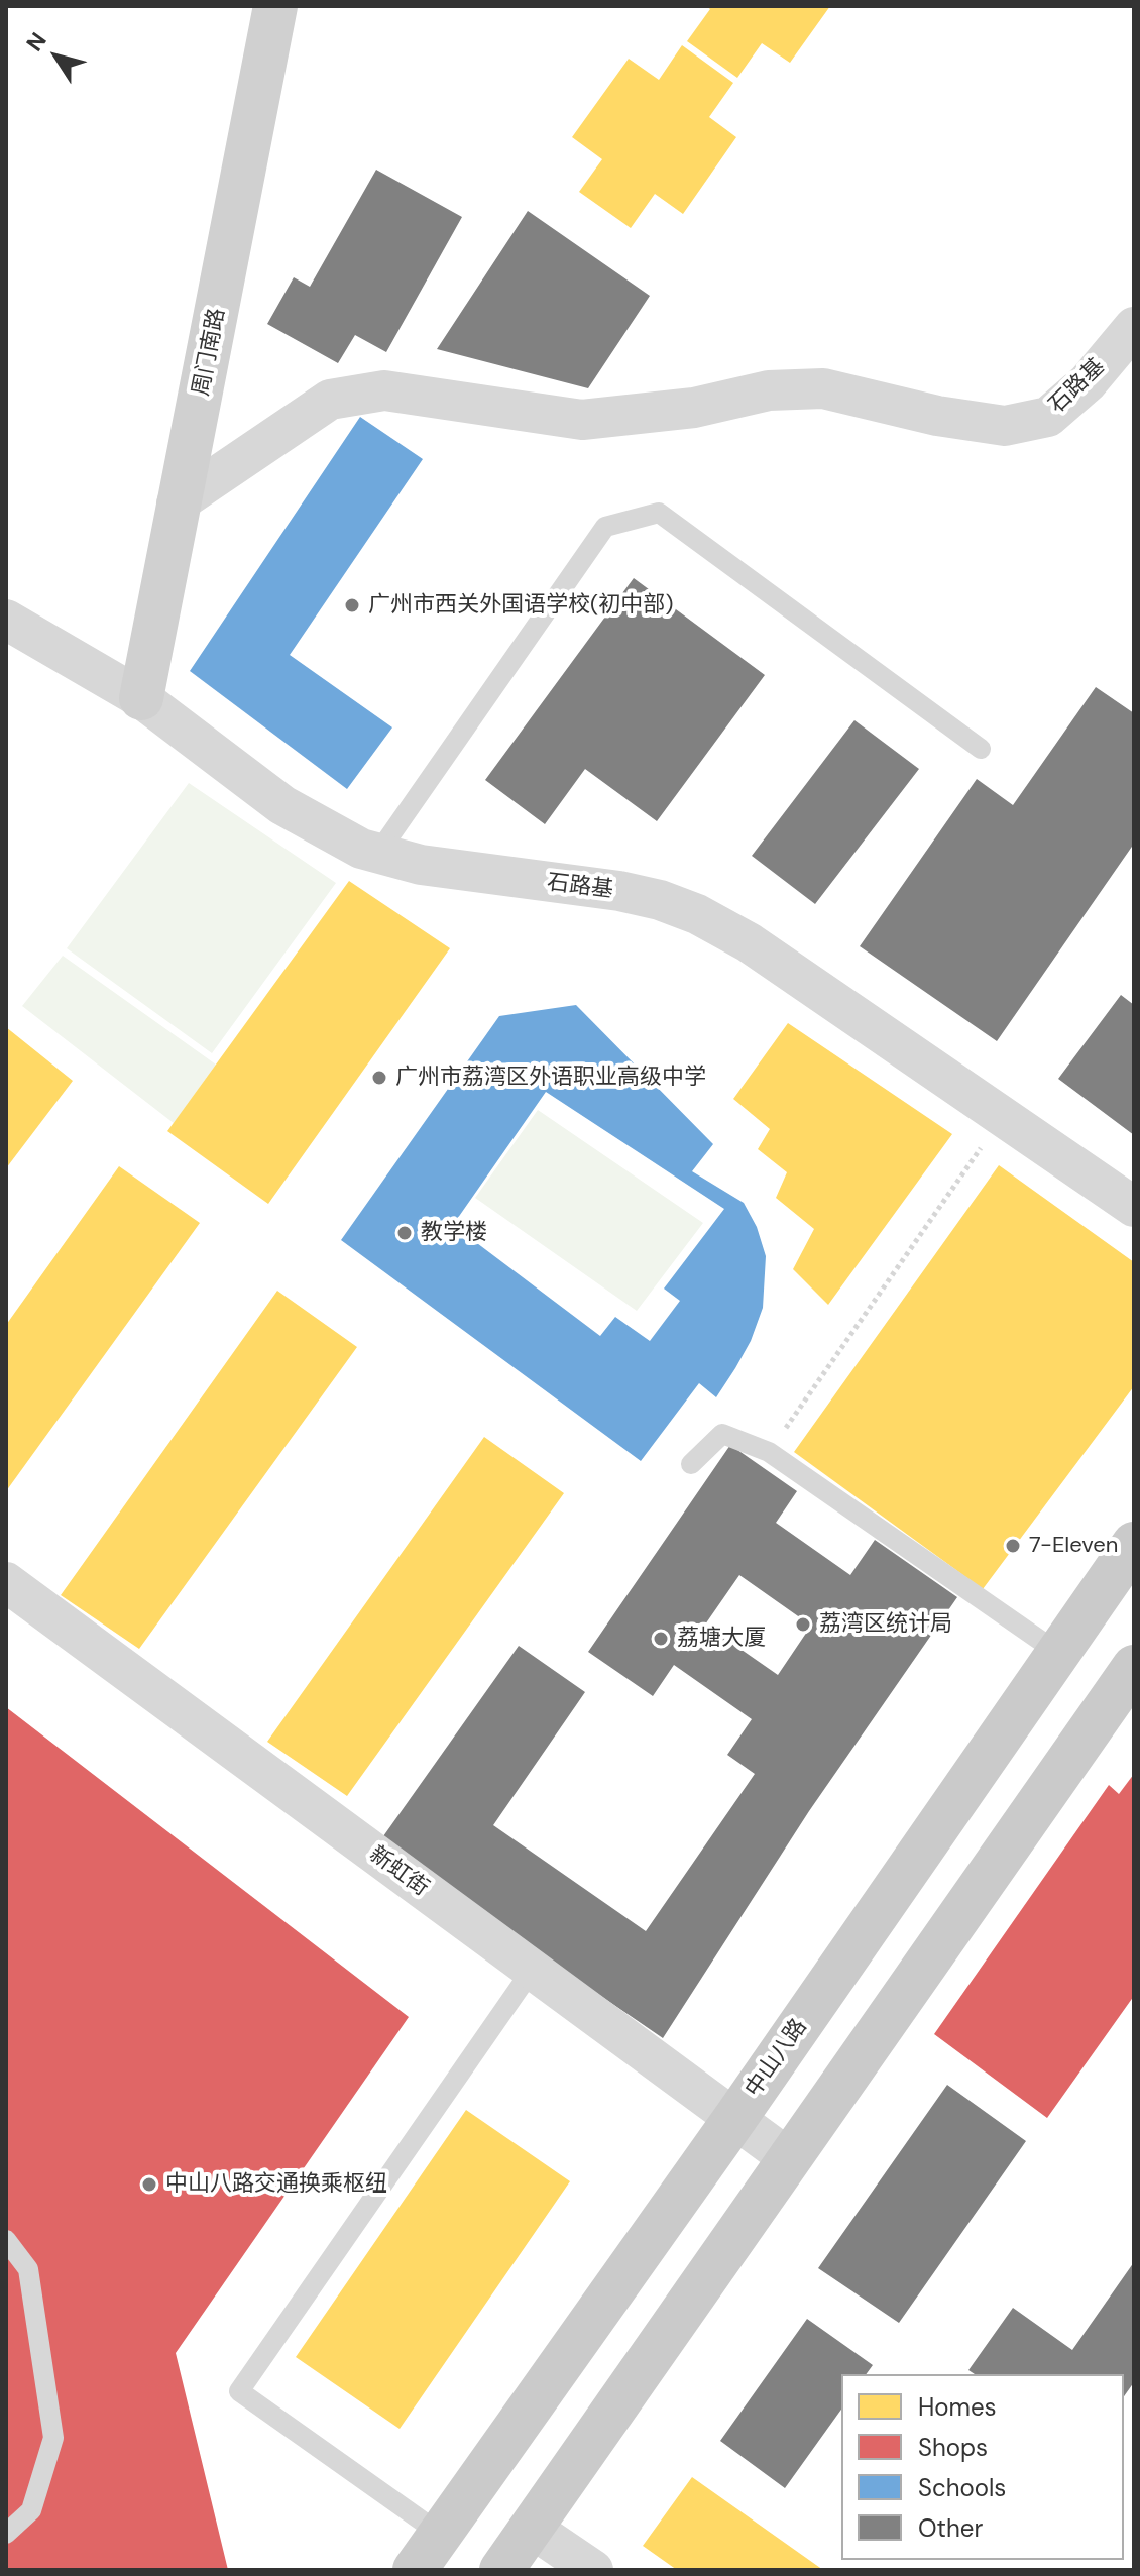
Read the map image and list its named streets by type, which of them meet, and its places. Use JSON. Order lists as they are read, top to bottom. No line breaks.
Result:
{"streets":{"main road":["中山八路"],"street":["周门南路","石路基","新虹街"]},"crossings":[["周门南路","石路基"],["新虹街","中山八路"]],"places":["广州市西关外国语学校(初中部)","广州市荔湾区外语职业高级中学","教学楼","7-Eleven","荔湾区统计局","荔塘大厦","中山八路交通换乘枢纽"],"legend":["Homes","Shops","Schools","Other"],"north":"top left"}
